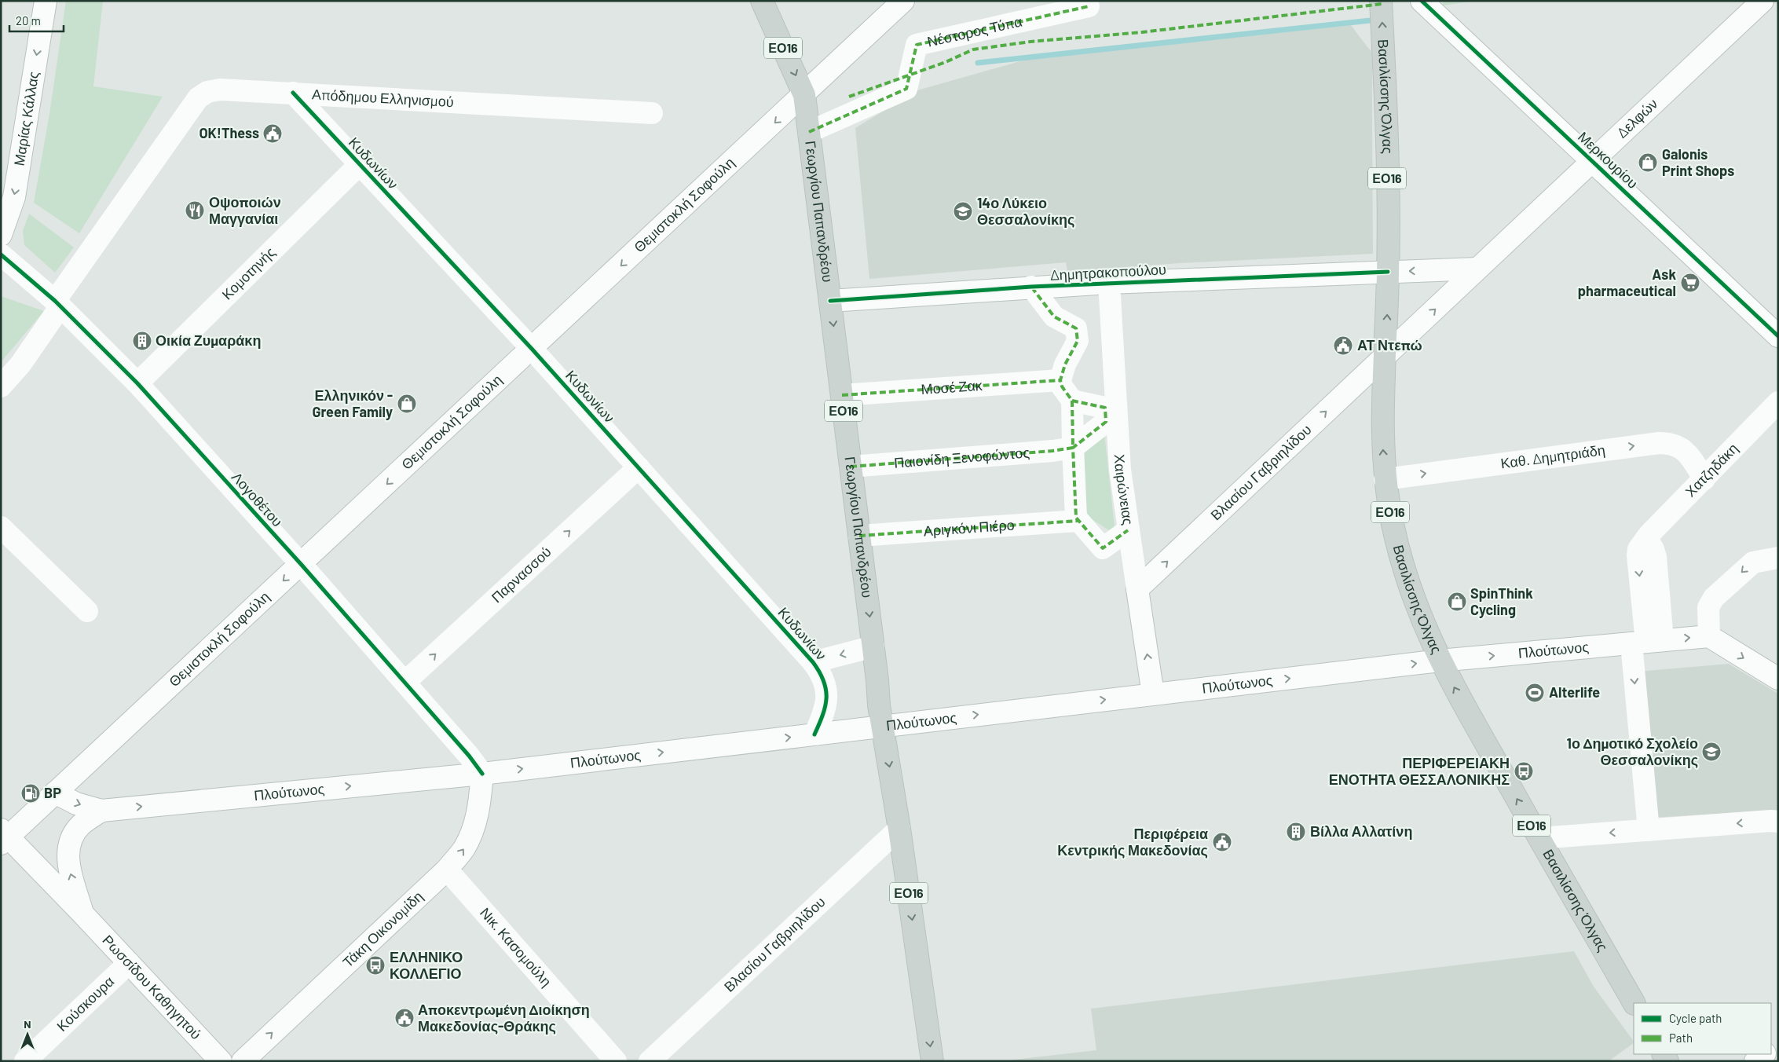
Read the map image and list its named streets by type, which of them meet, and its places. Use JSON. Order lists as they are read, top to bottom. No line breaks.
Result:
{"streets":{"main road":["ΕΟ16","Βασιλίσσης Όλγας","Γεωργίου Παπανδρέου"],"street":["Νέστορος Τύπα","Απόδημου Ελληνισμού","Μαρίας Κάλλας","Δελφών","Μερκουρίου","Κυδωνίων","Θεμιστοκλή Σοφούλη","Δημητρακοπούλου","Κομοτηνής","Μοσέ Ζακ","Καθ. Δημητριάδη","Παιονίδη Ξενοφώντος","Χατζηδάκη","Βλασίου Γαβριηλίδου","Χαιρώνειας","Λογοθέτου","Αριγκόνι Πιέρο","Παρνασσού","Πλούτωνος","Τάκη Οικονομίδη","Νικ. Κασομούλη","Ρωσσίδου Καθηγητού","Κούσκουρα"]},"crossings":[["Νέστορος Τύπα","Γεωργίου Παπανδρέου"],["Βασιλίσσης Όλγας","Δελφών"],["Βασιλίσσης Όλγας","Δημητρακοπούλου"],["Βασιλίσσης Όλγας","Καθ. Δημητριάδη"],["Βασιλίσσης Όλγας","Βλασίου Γαβριηλίδου"],["Βασιλίσσης Όλγας","Πλούτωνος"],["Απόδημου Ελληνισμού","Κυδωνίων"],["Απόδημου Ελληνισμού","Λογοθέτου"],["Δελφών","Μερκουρίου"],["Δελφών","Βλασίου Γαβριηλίδου"],["Κυδωνίων","Θεμιστοκλή Σοφούλη"],["Κυδωνίων","Γεωργίου Παπανδρέου"],["Κυδωνίων","Κομοτηνής"],["Κυδωνίων","Παρνασσού"],["Κυδωνίων","Πλούτωνος"],["Θεμιστοκλή Σοφούλη","Γεωργίου Παπανδρέου"],["Θεμιστοκλή Σοφούλη","Λογοθέτου"],["Θεμιστοκλή Σοφούλη","Πλούτωνος"],["Θεμιστοκλή Σοφούλη","Ρωσσίδου Καθηγητού"],["Γεωργίου Παπανδρέου","Δημητρακοπούλου"],["Γεωργίου Παπανδρέου","Μοσέ Ζακ"],["Γεωργίου Παπανδρέου","Παιονίδη Ξενοφώντος"],["Γεωργίου Παπανδρέου","Βλασίου Γαβριηλίδου"],["Γεωργίου Παπανδρέου","Αριγκόνι Πιέρο"],["Γεωργίου Παπανδρέου","Πλούτωνος"],["Δημητρακοπούλου","Χαιρώνειας"],["Κομοτηνής","Λογοθέτου"],["Καθ. Δημητριάδη","Χατζηδάκη"],["Χατζηδάκη","Πλούτωνος"],["Βλασίου Γαβριηλίδου","Χαιρώνειας"],["Χαιρώνειας","Πλούτωνος"],["Λογοθέτου","Παρνασσού"],["Λογοθέτου","Πλούτωνος"],["Λογοθέτου","Τάκη Οικονομίδη"],["Πλούτωνος","Τάκη Οικονομίδη"],["Τάκη Οικονομίδη","Νικ. Κασομούλη"],["Ρωσσίδου Καθηγητού","Κούσκουρα"]],"one_way":["Βασιλίσσης Όλγας","Μαρίας Κάλλας","Θεμιστοκλή Σοφούλη","Γεωργίου Παπανδρέου","Καθ. Δημητριάδη","Χατζηδάκη","Βλασίου Γαβριηλίδου","Παρνασσού","Πλούτωνος","Τάκη Οικονομίδη"],"places":{"public building":["OK!Thess","ΑΤ Ντεπώ","Περιφέρεια Κεντρικής Μακεδονίας","Αποκεντρωμένη Διοίκηση Μακεδονίας-Θράκης"],"shop":["Galonis Print Shops","Ελληνικόν - Green Family","SpinThink Cycling"],"restaurant":["Οψοποιών Μαγγανίαι"],"school or university":["14ο Λύκειο Θεσσαλονίκης","1ο Δημοτικό Σχολείο Θεσσαλονίκης"],"supermarket":["Ask pharmaceutical"],"building":["Οικία Ζυμαράκη","Βίλλα Αλλατίνη"],"sports":["Alterlife"],"bus stop":["ΠΕΡΙΦΕΡΕΙΑΚΗ ΕΝΟΤΗΤΑ ΘΕΣΣΑΛΟΝΙΚΗΣ","ΕΛΛΗΝΙΚΟ ΚΟΛΛΕΓΙΟ"],"fuel station":["BP"]},"legend":["Cycle path","Path"],"scale_bar":"20 m","north":"top"}
